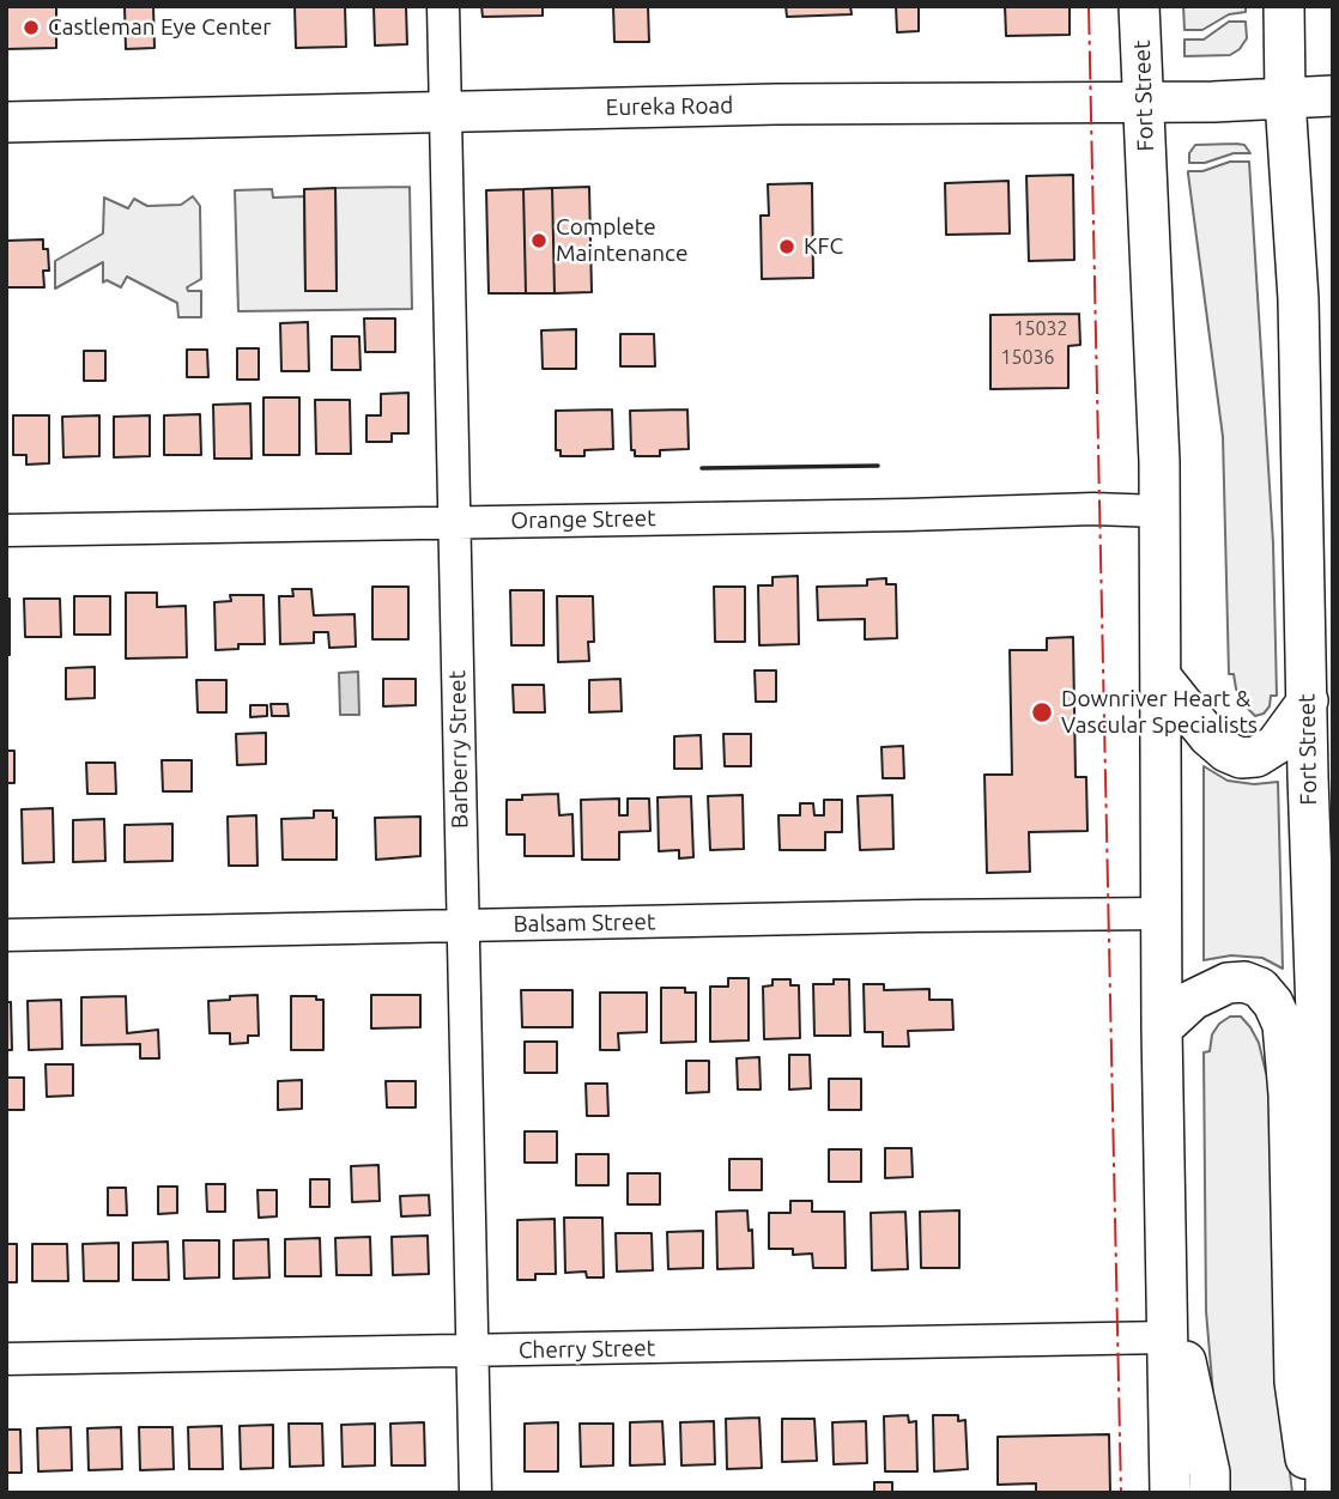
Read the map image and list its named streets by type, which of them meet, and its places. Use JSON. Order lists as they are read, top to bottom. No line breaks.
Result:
{"streets":{"main road":["Fort Street","Eureka Road"],"street":["Orange Street","Barberry Street","Balsam Street","Cherry Street"]},"crossings":[["Fort Street","Eureka Road"],["Fort Street","Orange Street"],["Fort Street","Balsam Street"],["Fort Street","Cherry Street"],["Eureka Road","Barberry Street"],["Orange Street","Barberry Street"],["Barberry Street","Balsam Street"],["Barberry Street","Cherry Street"]],"places":["Castleman Eye Center","Complete Maintenance","KFC","Downriver Heart & Vascular Specialists"],"house_numbers":["15032","15036"]}
